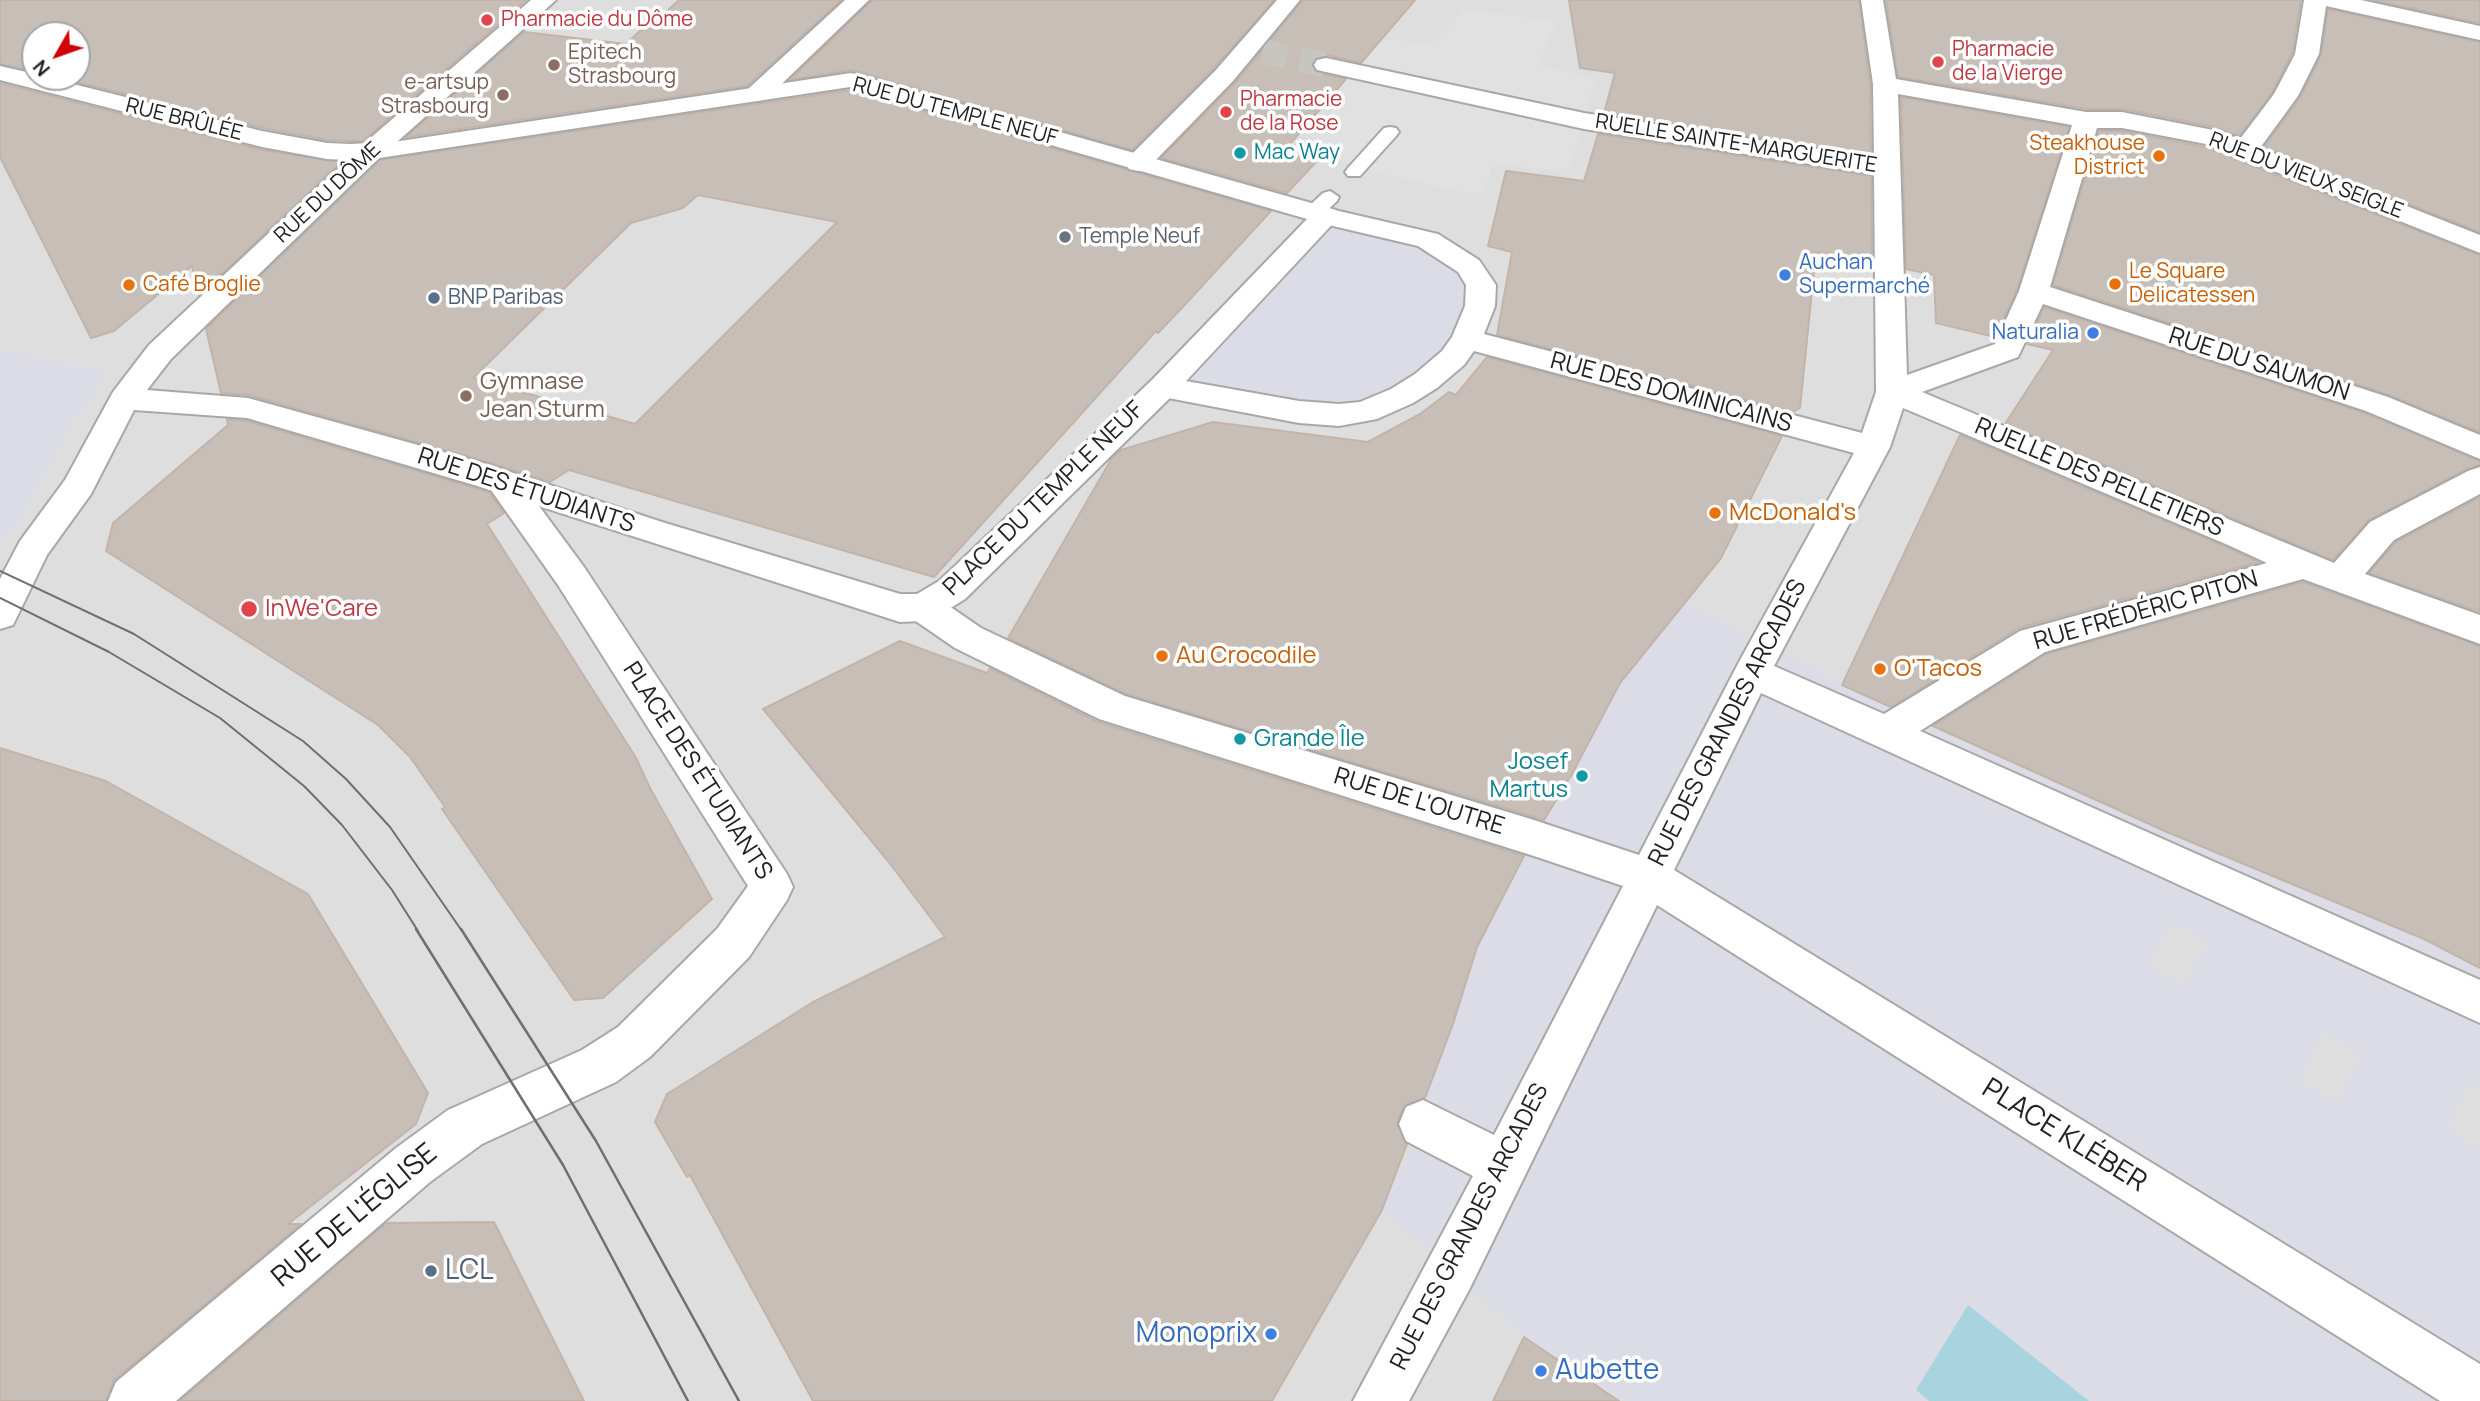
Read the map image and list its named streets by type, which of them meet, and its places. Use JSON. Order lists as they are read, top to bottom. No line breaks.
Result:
{"streets":{"street":["RUE DU TEMPLE NEUF","RUE BRÛLÉE","RUELLE SAINTE-MARGUERITE","RUE DU VIEUX SEIGLE","RUE DU DÔME","RUE DU SAUMON","RUE DES DOMINICAINS","RUELLE DES PELLETIERS","RUE DES ÉTUDIANTS","PLACE DU TEMPLE NEUF","RUE FRÉDÉRIC PITON","RUE DES GRANDES ARCADES","PLACE DES ÉTUDIANTS","RUE DE L'OUTRE","PLACE KLÉBER","RUE DE L'ÉGLISE"]},"crossings":[["RUE DU TEMPLE NEUF","RUE BRÛLÉE"],["RUE DU TEMPLE NEUF","RUE DU DÔME"],["RUE DU TEMPLE NEUF","PLACE DU TEMPLE NEUF"],["RUE BRÛLÉE","RUE DU DÔME"],["RUELLE SAINTE-MARGUERITE","RUE DES GRANDES ARCADES"],["RUE DU VIEUX SEIGLE","RUE DES GRANDES ARCADES"],["RUE DU DÔME","RUE DES ÉTUDIANTS"],["RUE DES DOMINICAINS","PLACE DU TEMPLE NEUF"],["RUE DES DOMINICAINS","RUE DES GRANDES ARCADES"],["RUELLE DES PELLETIERS","RUE FRÉDÉRIC PITON"],["RUELLE DES PELLETIERS","RUE DES GRANDES ARCADES"],["RUE DES ÉTUDIANTS","PLACE DU TEMPLE NEUF"],["RUE DES ÉTUDIANTS","PLACE DES ÉTUDIANTS"],["RUE DES ÉTUDIANTS","RUE DE L'OUTRE"],["PLACE DU TEMPLE NEUF","RUE DE L'OUTRE"],["RUE DES GRANDES ARCADES","RUE DE L'OUTRE"],["RUE DES GRANDES ARCADES","PLACE KLÉBER"],["PLACE DES ÉTUDIANTS","RUE DE L'ÉGLISE"],["RUE DE L'OUTRE","PLACE KLÉBER"]],"places":["Pharmacie du Dôme","Pharmacie de la Vierge","Epitech Strasbourg","e-artsup Strasbourg","Pharmacie de la Rose","Mac Way","Steakhouse District","Temple Neuf","Auchan Supermarché","Le Square Delicatessen","Café Broglie","BNP Paribas","Naturalia","Gymnase Jean Sturm","McDonald's","InWe'Care","Au Crocodile","O'Tacos","Grande Île","Josef Martus","LCL","Monoprix","Aubette"],"north":"bottom left"}
